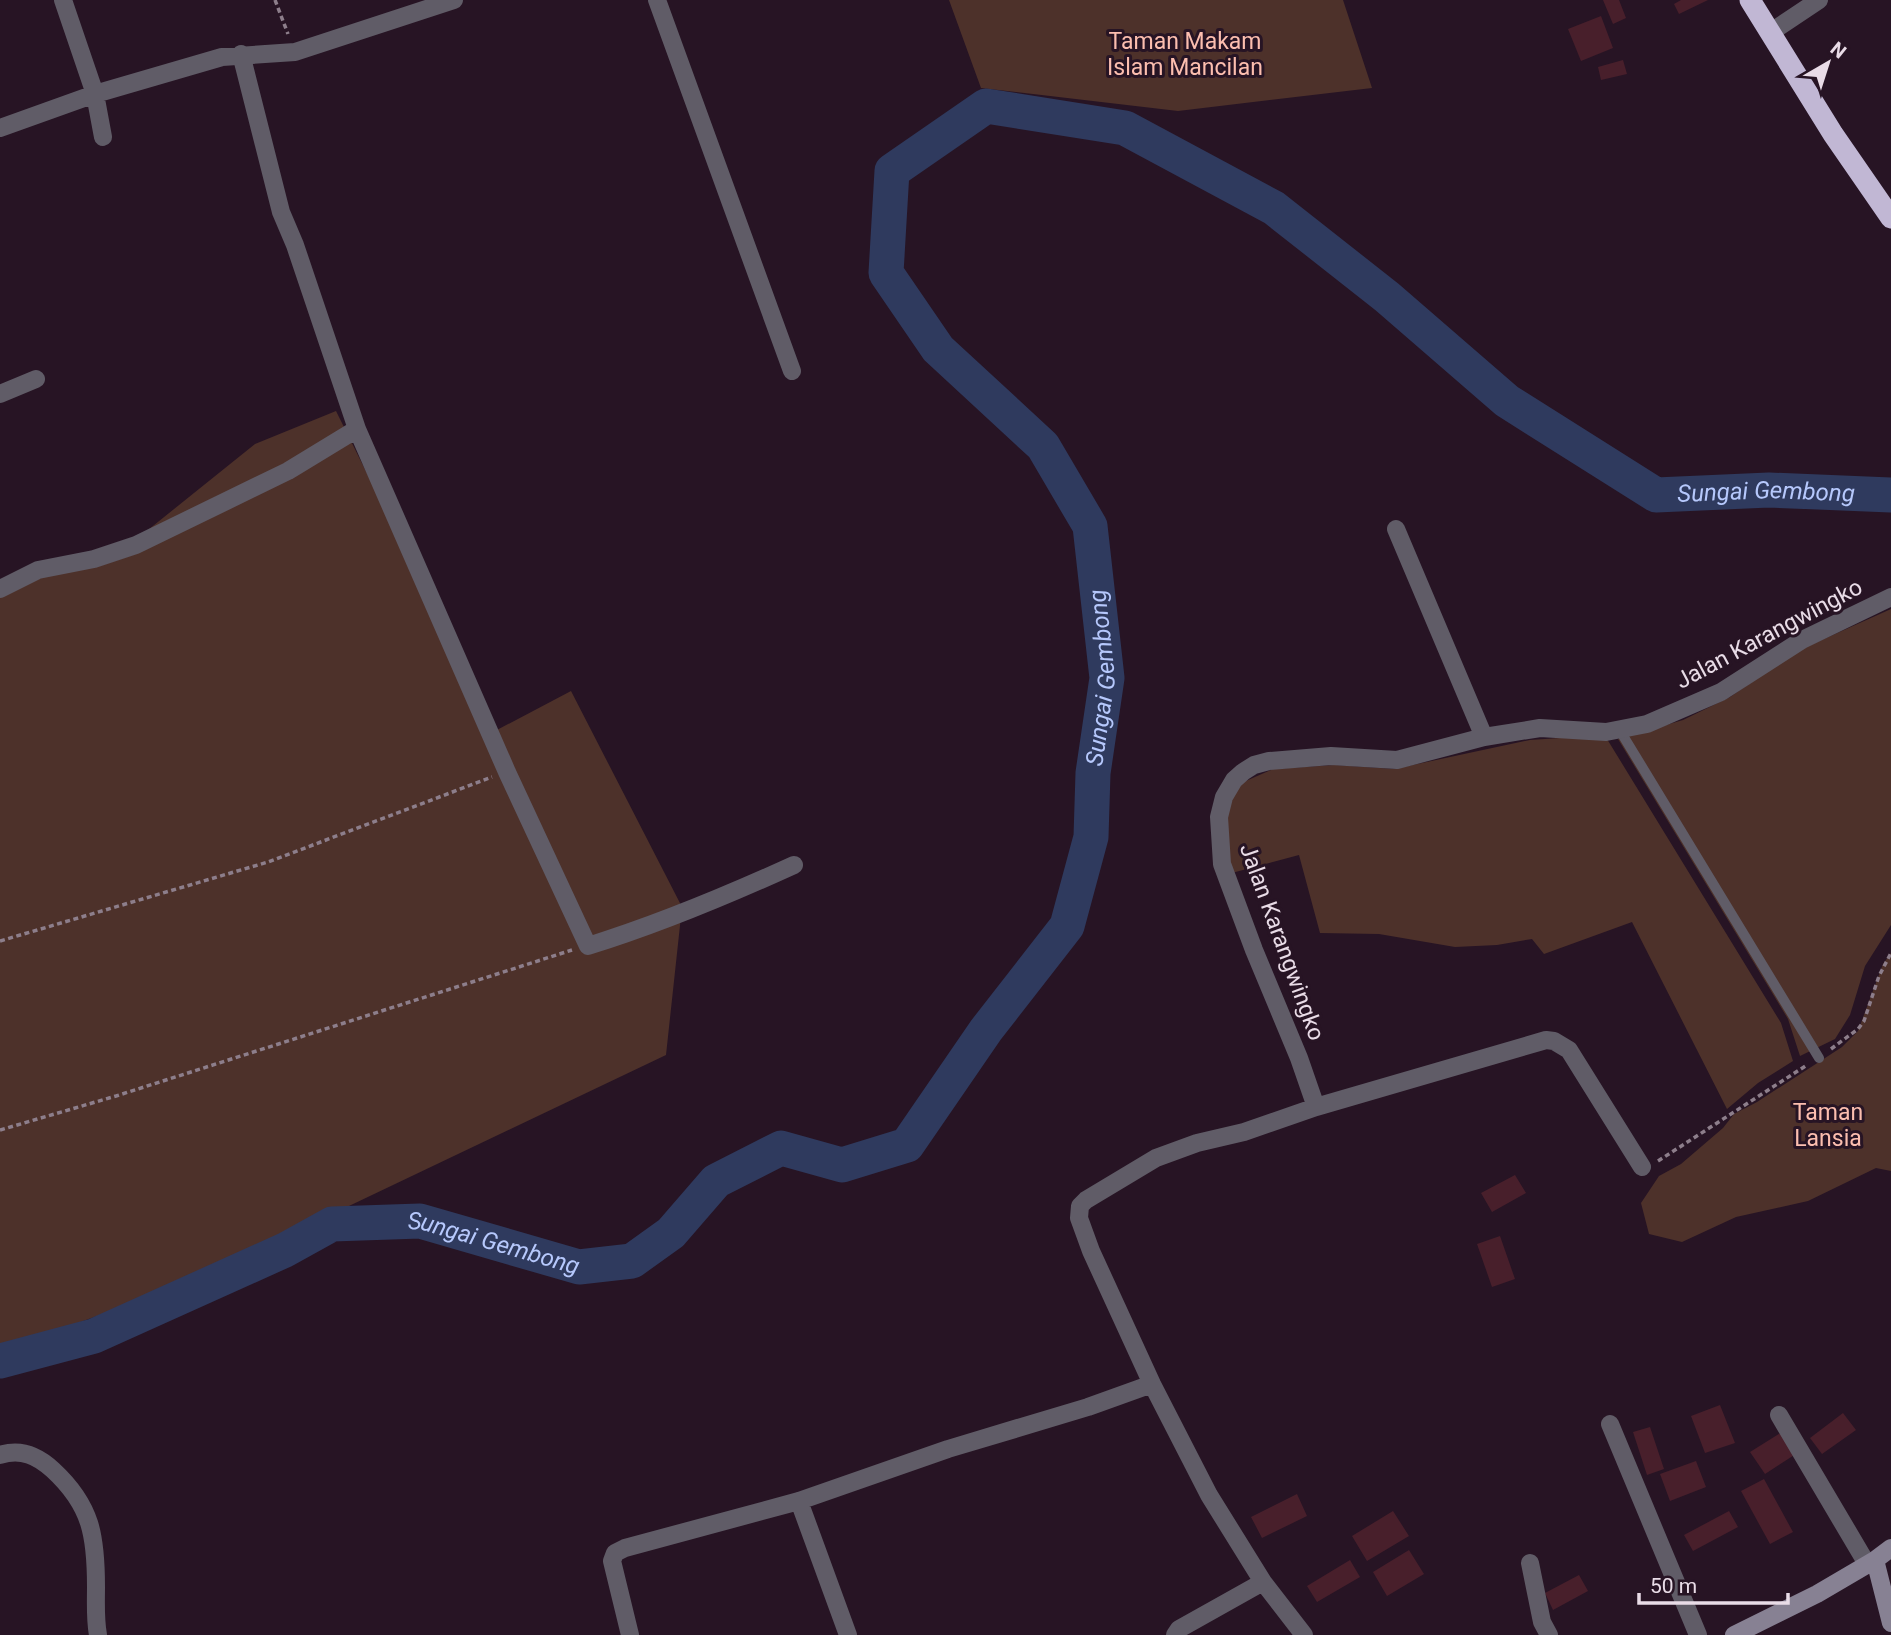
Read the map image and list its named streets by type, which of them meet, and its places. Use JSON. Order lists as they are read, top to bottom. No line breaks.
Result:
{"streets":{"street":["Jalan Karangwingko"]},"water":["Sungai Gembong"],"parks":["Taman Makam Islam Mancilan","Taman Lansia"],"scale_bar":"50 m","north":"top right"}
